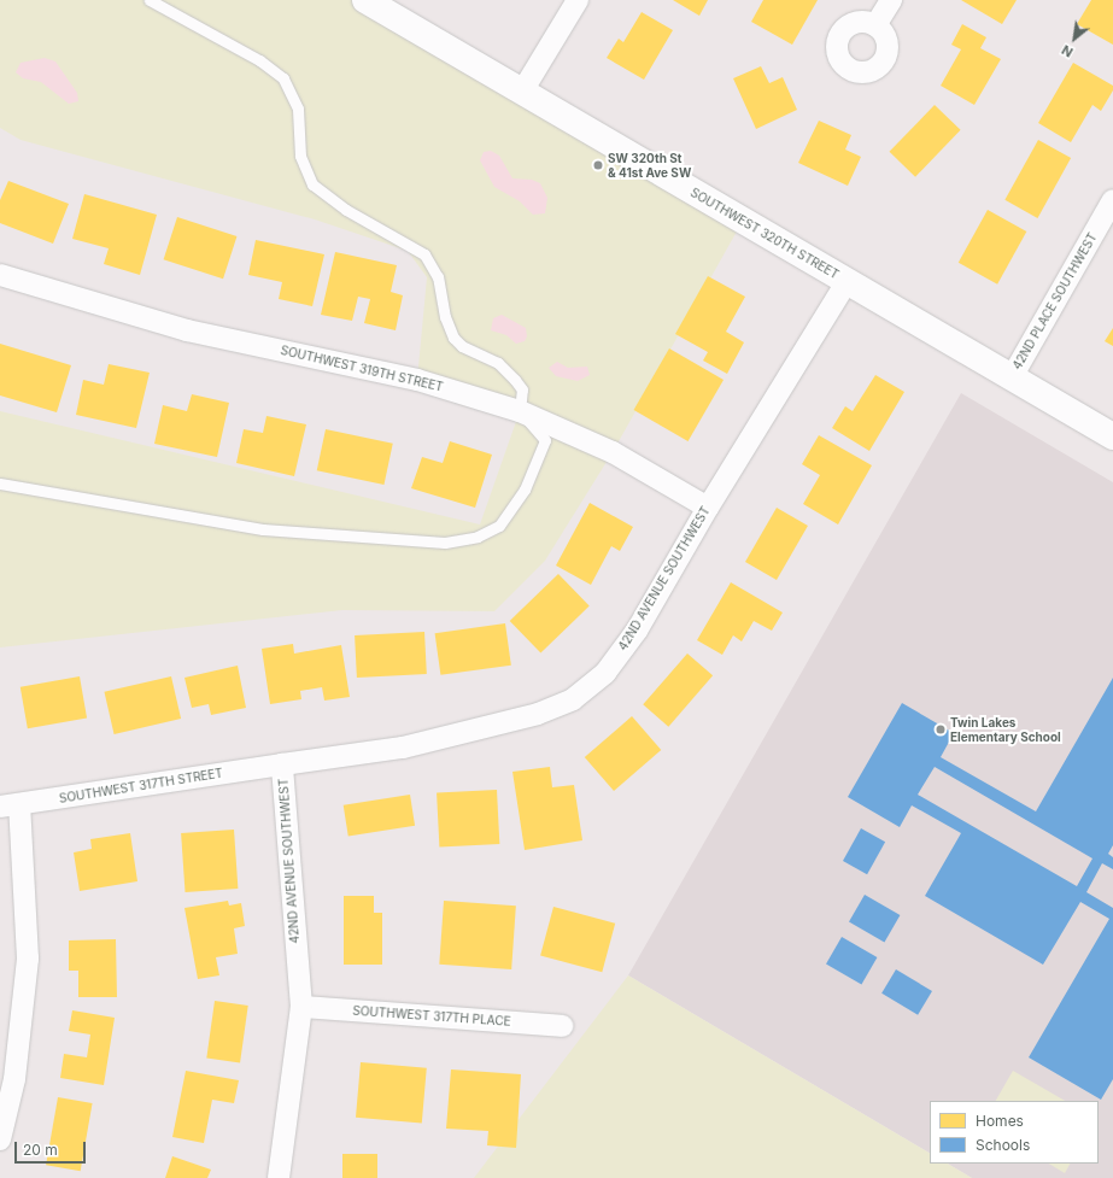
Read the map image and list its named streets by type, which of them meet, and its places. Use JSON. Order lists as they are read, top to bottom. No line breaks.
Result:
{"streets":{"main road":["SOUTHWEST 320TH STREET"],"street":["42ND PLACE SOUTHWEST","SOUTHWEST 319TH STREET","42ND AVENUE SOUTHWEST","SOUTHWEST 317TH STREET","SOUTHWEST 317TH PLACE"]},"crossings":[["SOUTHWEST 320TH STREET","42ND PLACE SOUTHWEST"],["SOUTHWEST 320TH STREET","42ND AVENUE SOUTHWEST"],["SOUTHWEST 319TH STREET","42ND AVENUE SOUTHWEST"],["42ND AVENUE SOUTHWEST","SOUTHWEST 317TH STREET"],["42ND AVENUE SOUTHWEST","SOUTHWEST 317TH PLACE"]],"places":["SW 320th St & 41st Ave SW","Twin Lakes Elementary School"],"legend":["Homes","Schools"],"scale_bar":"20 m","north":"bottom left"}
